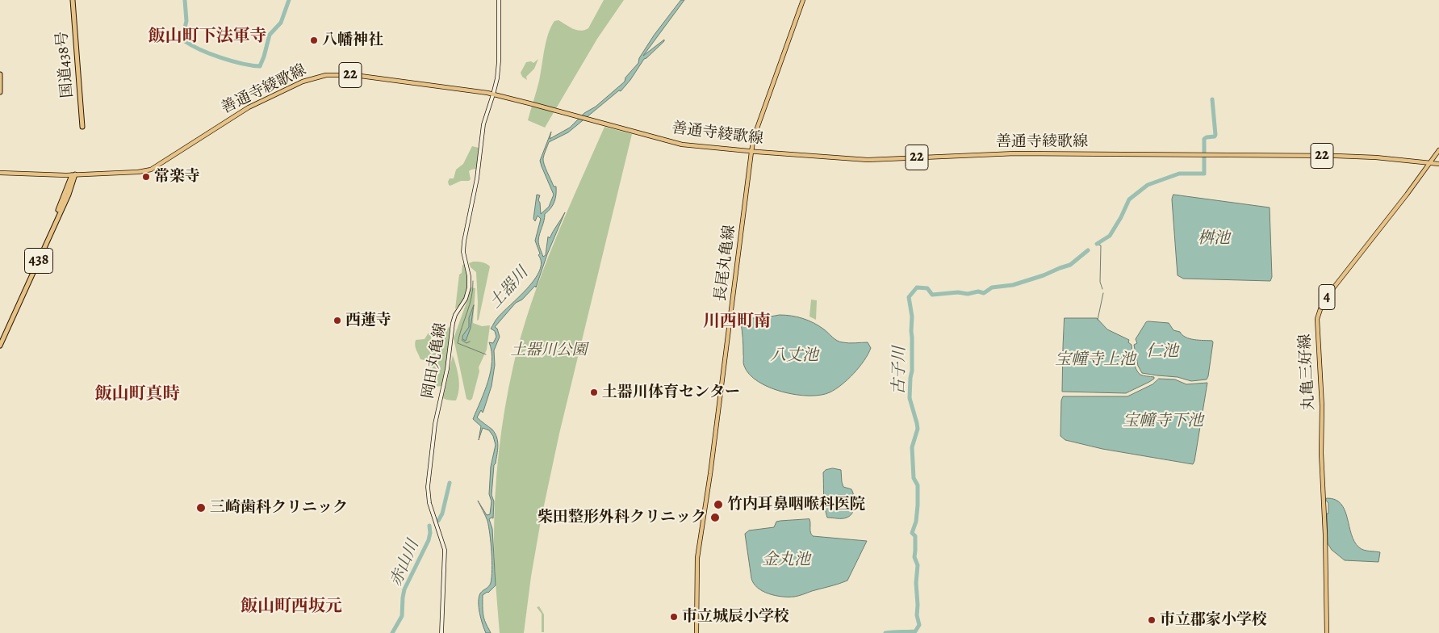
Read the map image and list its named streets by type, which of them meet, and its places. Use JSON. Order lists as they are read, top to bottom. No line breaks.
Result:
{"streets":{"highway":["国道438号","438"],"main road":["22","善通寺綾歌線","長尾丸亀線","4","岡田丸亀線","丸亀三好線"]},"crossings":[["善通寺綾歌線","438"],["善通寺綾歌線","長尾丸亀線"],["善通寺綾歌線","岡田丸亀線"],["善通寺綾歌線","丸亀三好線"]],"districts":["飯山町下法軍寺","川西町南","飯山町真時","飯山町西坂元"],"water":["桝池","土器川","仁池","八丈池","宝幢寺上池","古子川","宝幢寺下池","金丸池","赤山川"],"parks":["土器川公園"],"places":["八幡神社","常楽寺","西蓮寺","土器川体育センター","竹内耳鼻咽喉科医院","三崎歯科クリニック","柴田整形外科クリニック","市立城辰小学校","市立郡家小学校"]}
